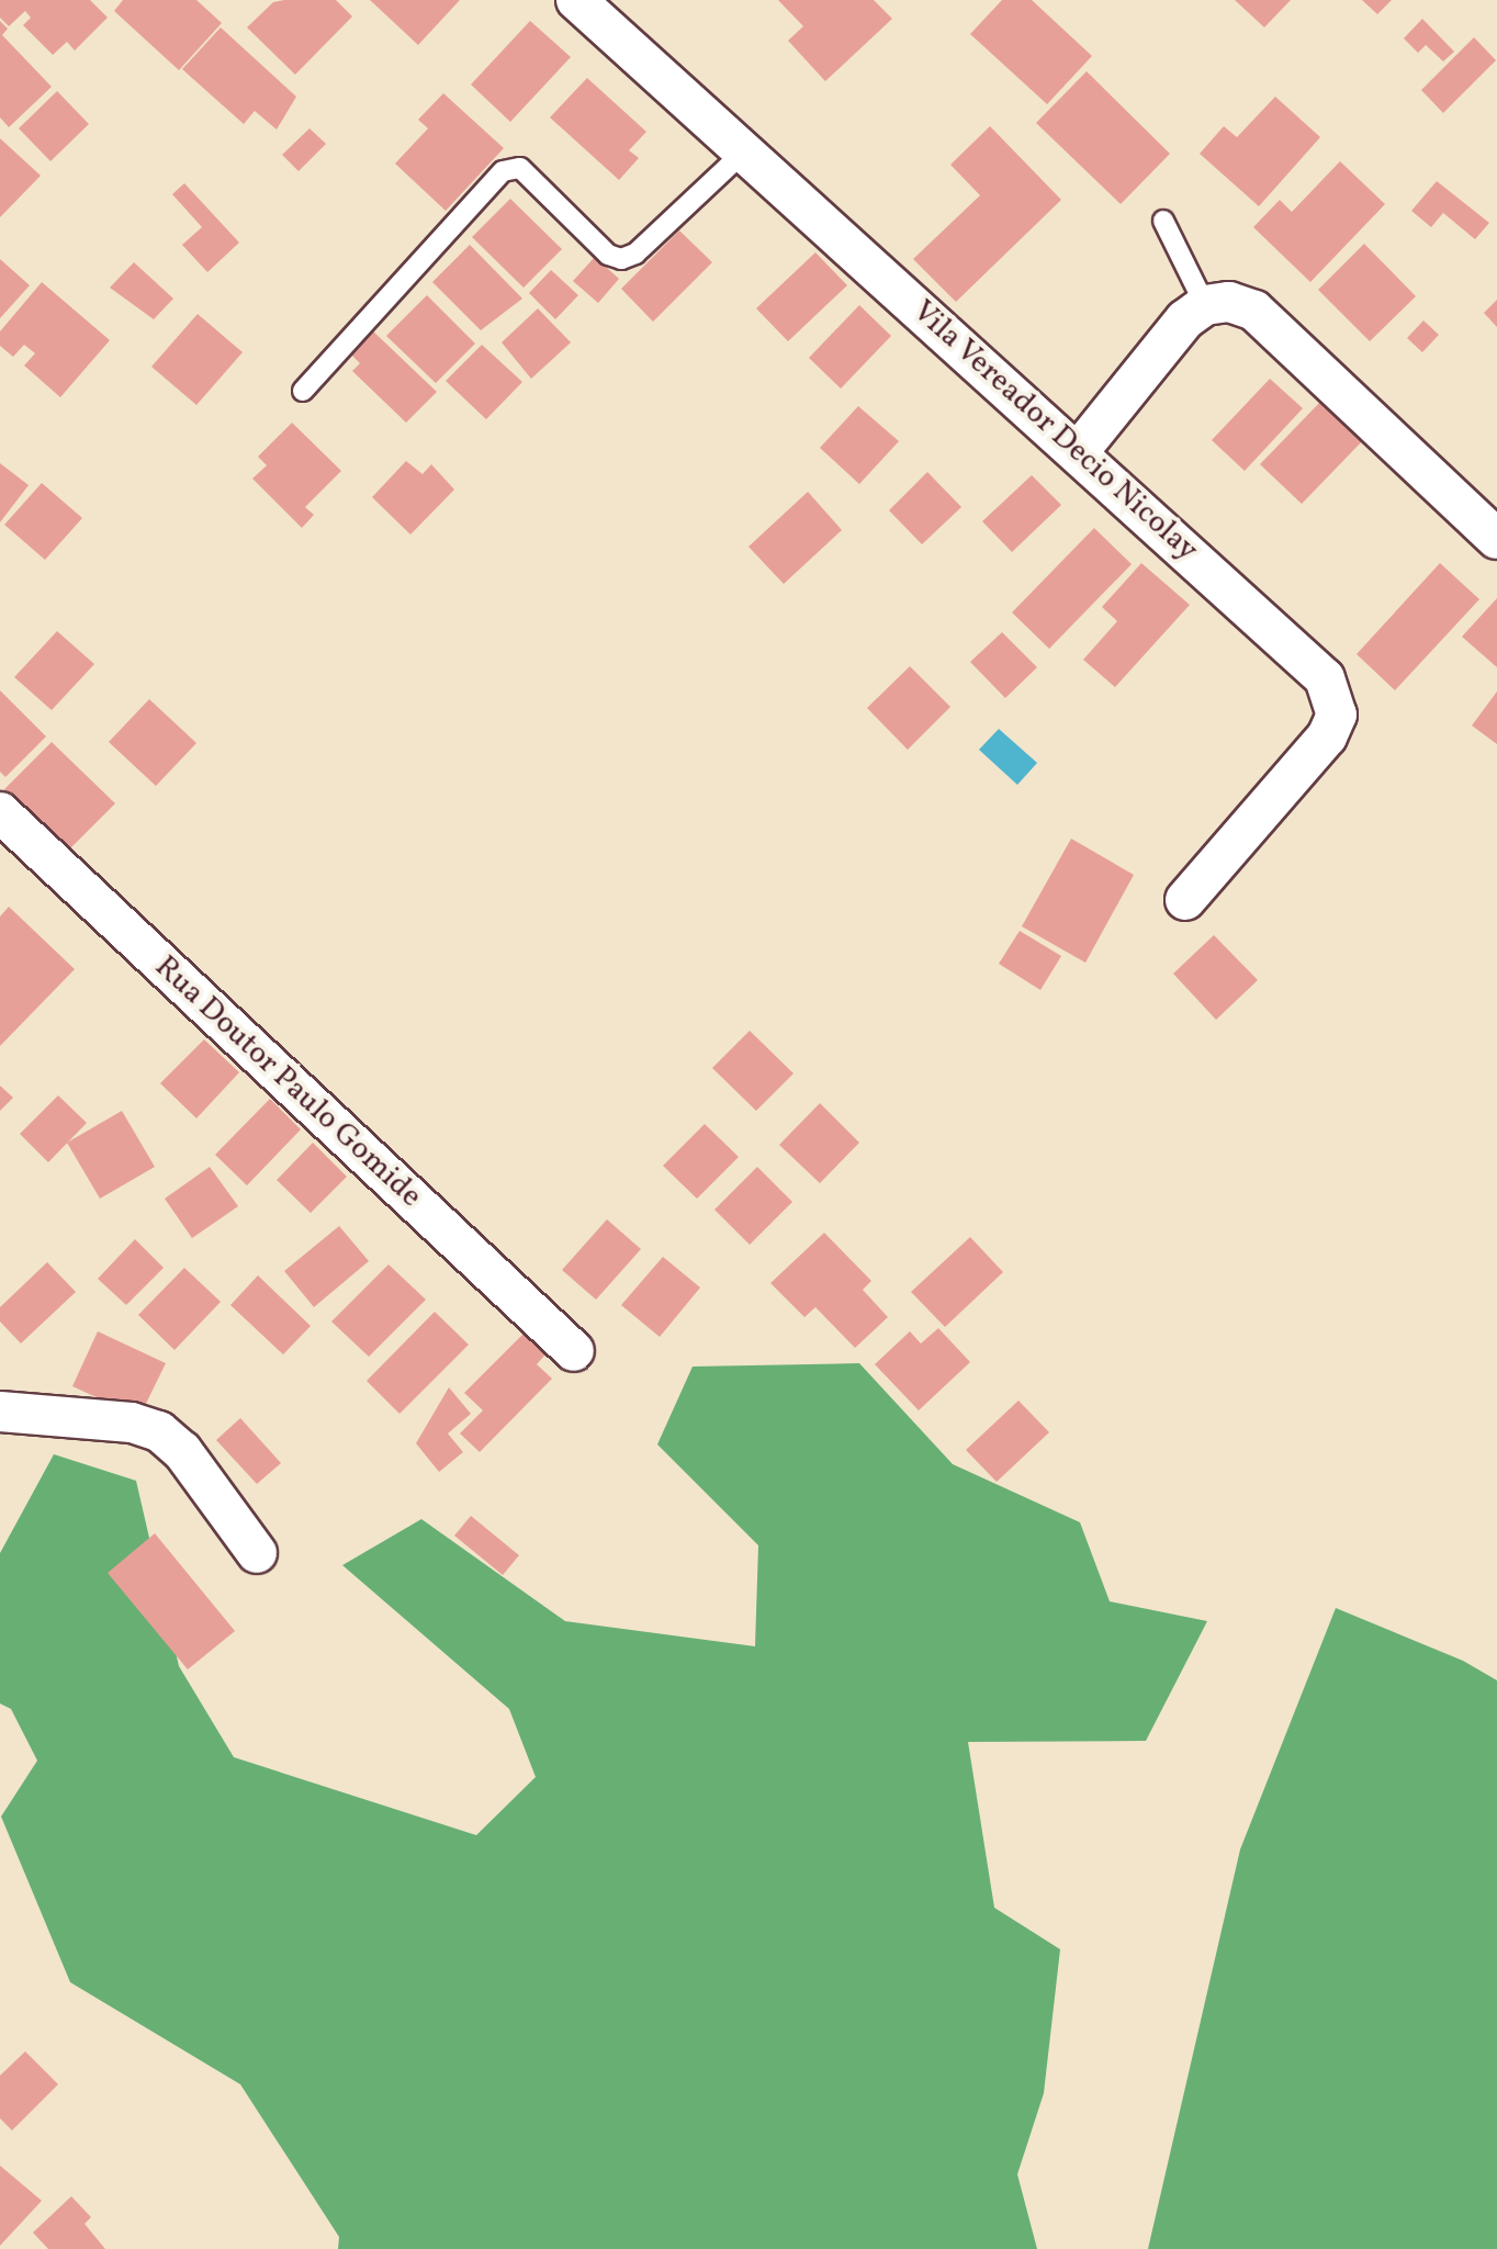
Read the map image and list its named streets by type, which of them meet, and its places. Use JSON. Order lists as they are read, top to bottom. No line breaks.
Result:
{"streets":{"street":["Vila Vereador Decio Nicolay","Rua Doutor Paulo Gomide"]}}
